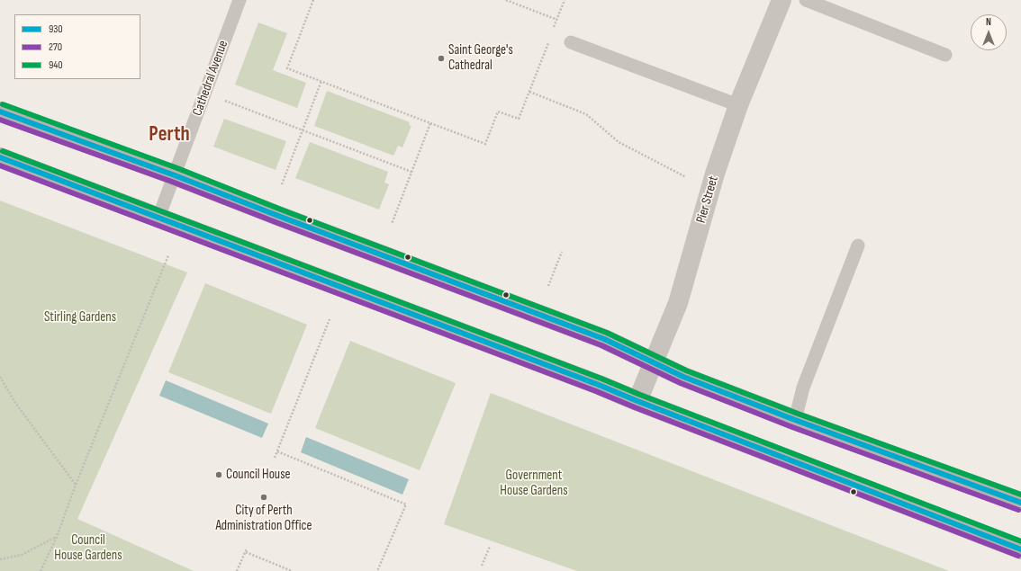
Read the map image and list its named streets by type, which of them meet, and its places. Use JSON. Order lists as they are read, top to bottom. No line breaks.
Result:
{"streets":{"street":["Pier Street"],"lane":["Cathedral Avenue"]},"districts":["Perth"],"parks":["Stirling Gardens","Government House Gardens","Council House Gardens"],"places":["Saint George's Cathedral","Council House","City of Perth Administration Office"],"lines":["transit line 940","transit line 930","transit line 270"],"legend":["930","270","940"],"north":"top"}
